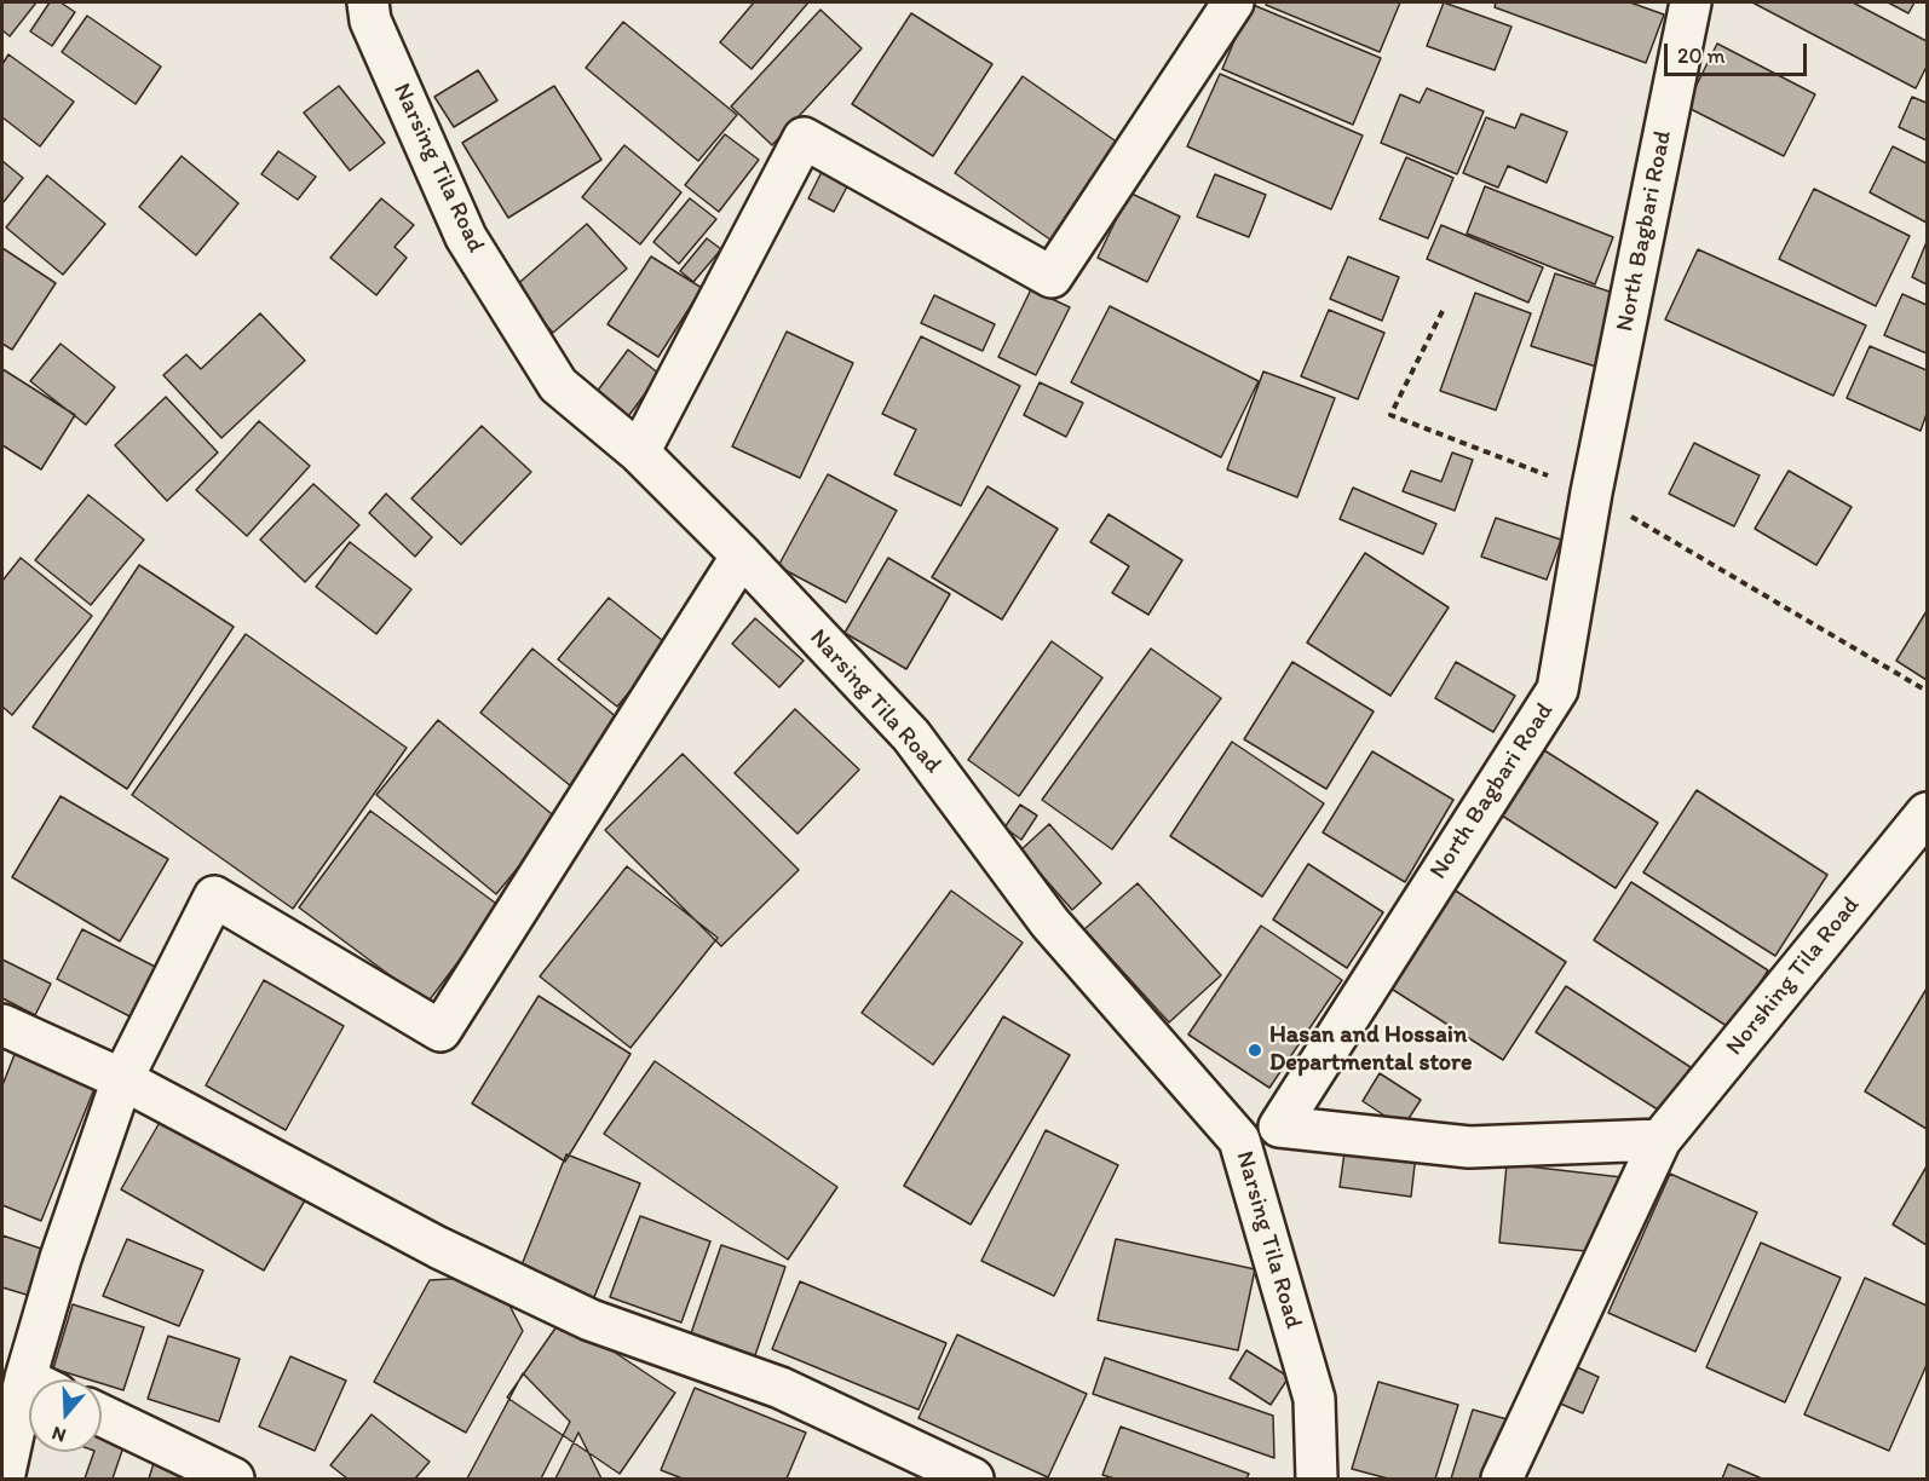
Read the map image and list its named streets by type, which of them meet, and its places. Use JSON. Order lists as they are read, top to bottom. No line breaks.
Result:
{"streets":{"street":["Narsing Tila Road","North Bagbari Road","Norshing Tila Road"]},"places":["Hasan and Hossain Departmental store"],"scale_bar":"20 m","north":"bottom"}
